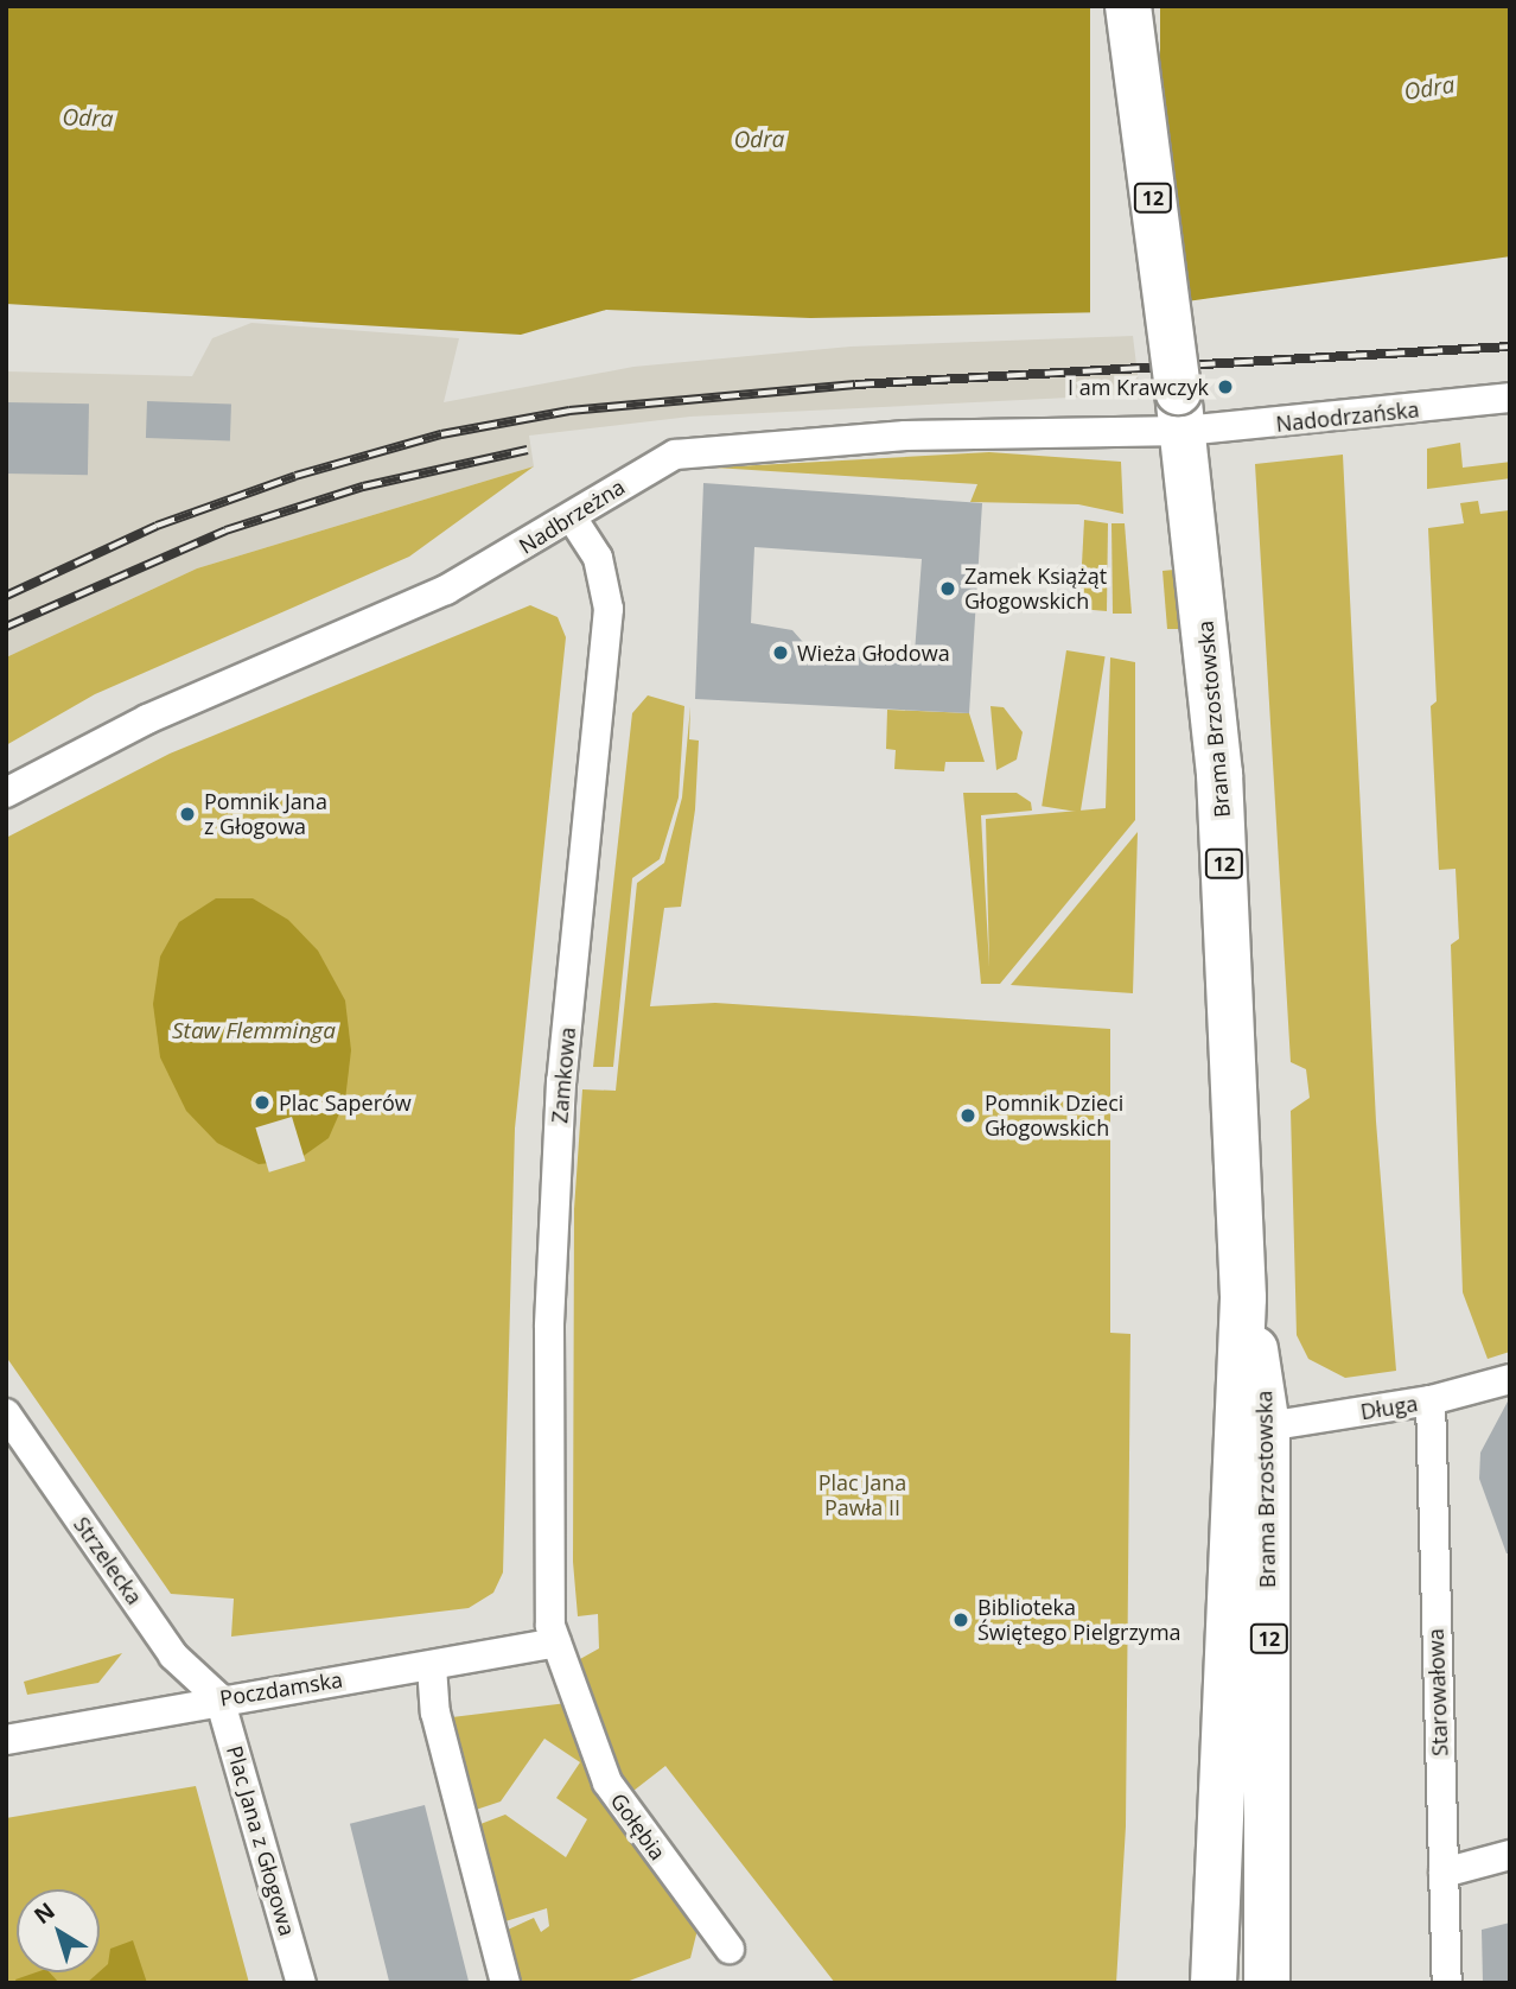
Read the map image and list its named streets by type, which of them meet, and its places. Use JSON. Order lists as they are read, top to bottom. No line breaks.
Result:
{"streets":{"main road":["12","Brama Brzostowska"],"street":["Nadodrzańska","Nadbrzeżna","Zamkowa","Długa","Strzelecka","Poczdamska","Starowałowa","Gołębia","Plac Jana z Głogowa"]},"crossings":[["12","Nadodrzańska"],["12","Nadbrzeżna"],["12","Brama Brzostowska"],["Nadodrzańska","Nadbrzeżna"],["Nadodrzańska","Brama Brzostowska"],["Nadbrzeżna","Brama Brzostowska"],["Nadbrzeżna","Zamkowa"],["Brama Brzostowska","Długa"],["Zamkowa","Poczdamska"],["Zamkowa","Gołębia"],["Długa","Starowałowa"],["Strzelecka","Poczdamska"],["Strzelecka","Plac Jana z Głogowa"],["Poczdamska","Gołębia"],["Poczdamska","Plac Jana z Głogowa"]],"water":["Odra","Staw Flemminga"],"parks":["Plac Jana Pawła II"],"places":["I am Krawczyk","Zamek Książąt Głogowskich","Wieża Głodowa","Pomnik Jana z Głogowa","Plac Saperów","Pomnik Dzieci Głogowskich","Biblioteka Świętego Pielgrzyma"],"north":"top left"}
